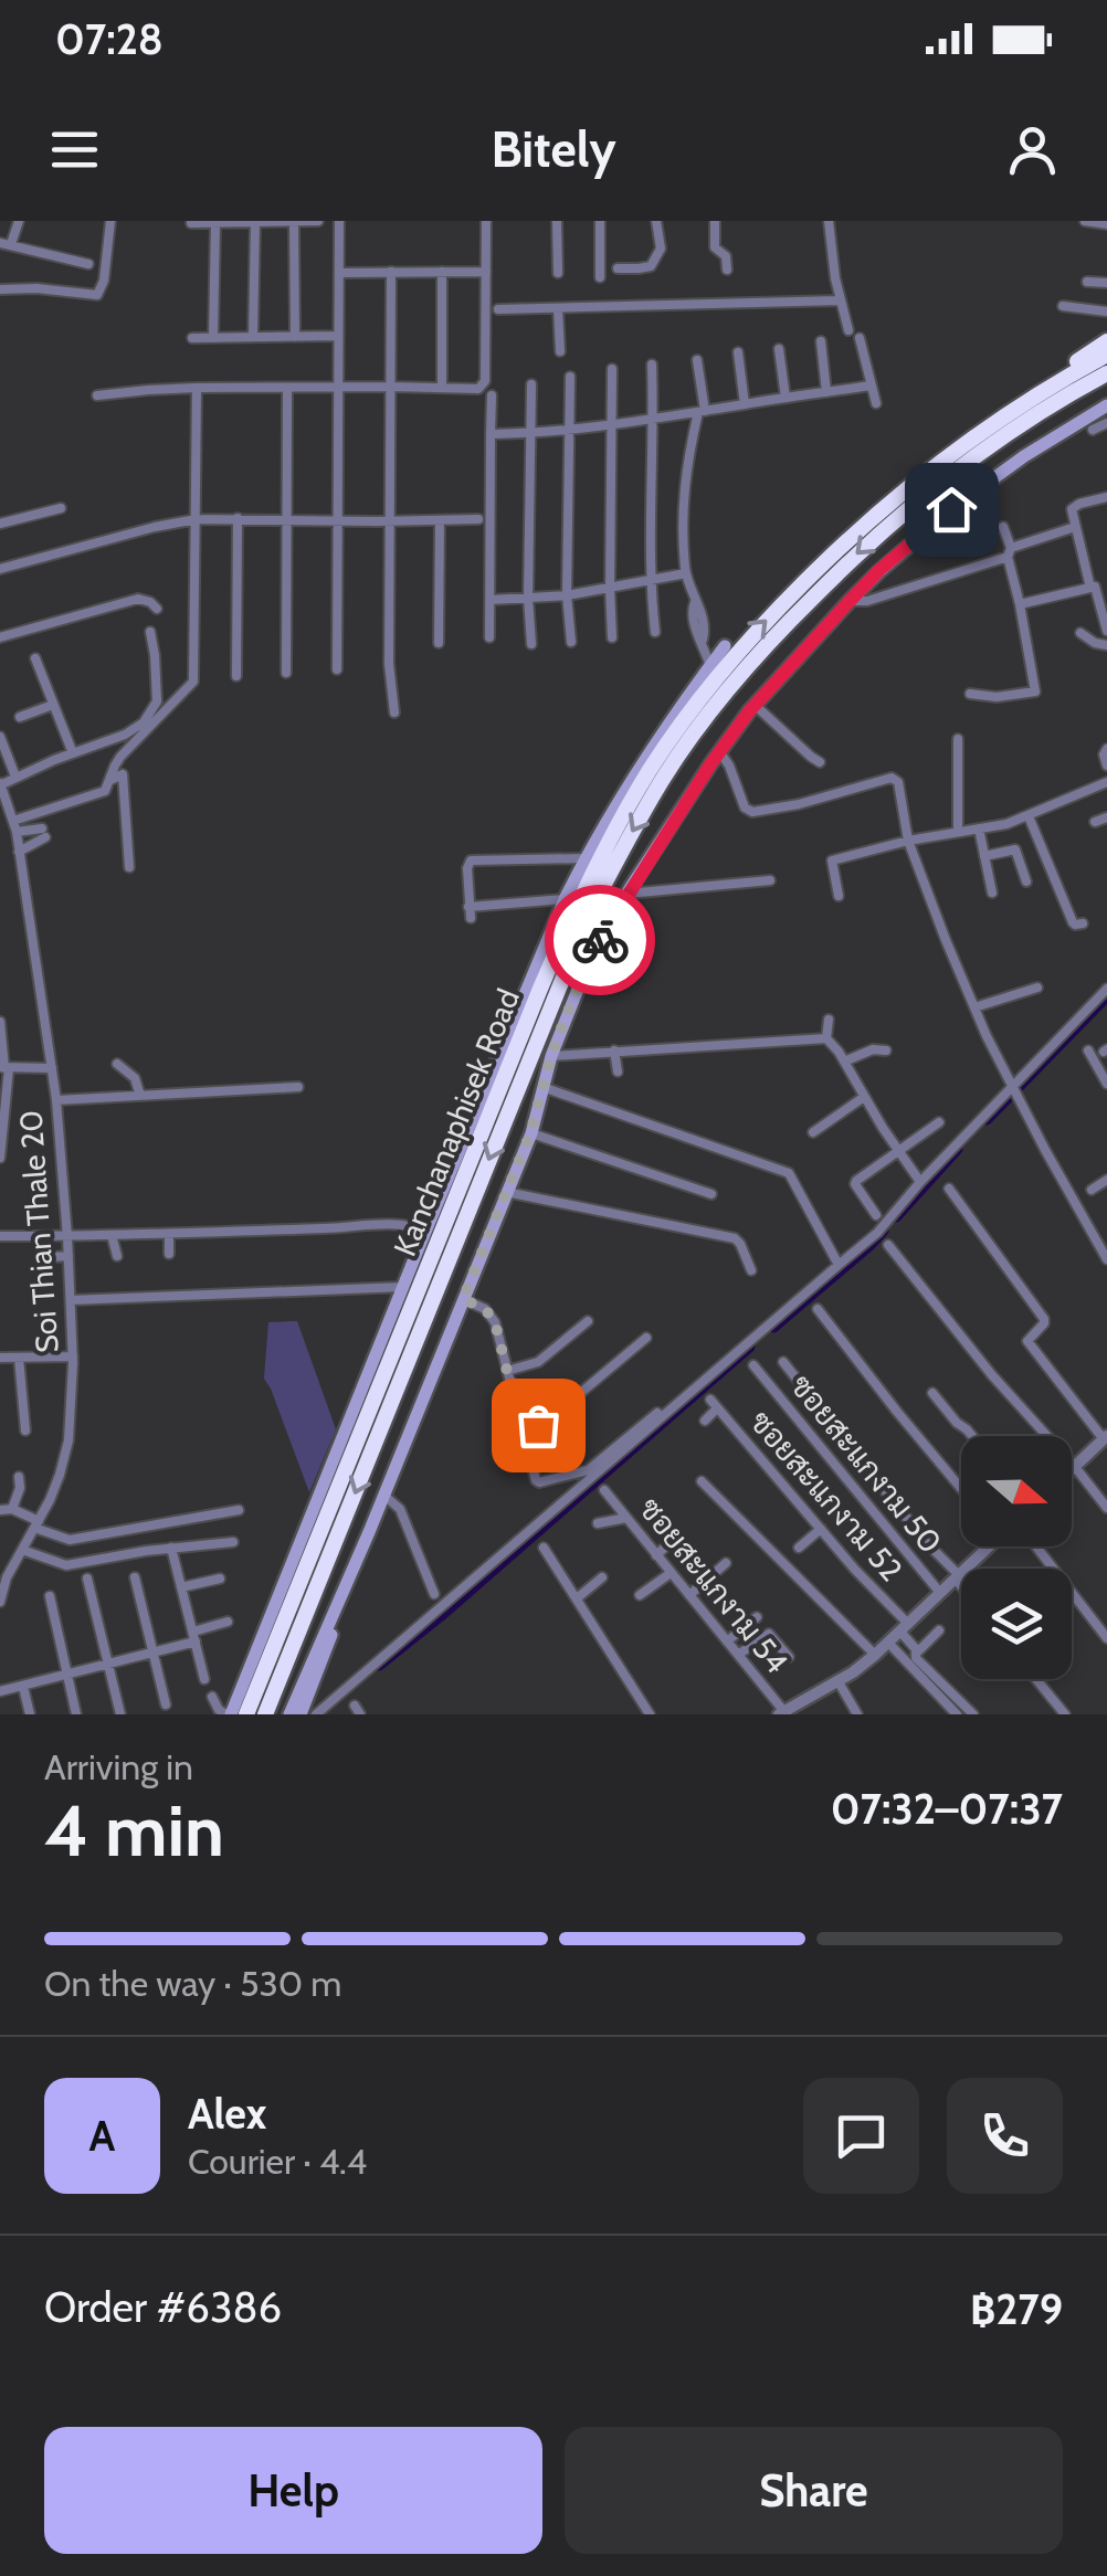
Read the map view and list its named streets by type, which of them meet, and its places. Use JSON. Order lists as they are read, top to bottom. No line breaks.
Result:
{"streets":{"highway":["Kanchanaphisek Road"],"street":["Soi Thian Thale 20","ซอยสะแกงาม 50","ซอยสะแกงาม 52","ซอยสะแกงาม 54"]},"north":"right","page":{"status":"07:28","header":"Bitely","heading":["4 min","Arriving in","07:32–07:37"],"panel":["Alex","Courier · 4.4","Order #6386","฿279"],"bar":"On the way · 530 m","round":"A","buttons":["Help","Share"]}}
